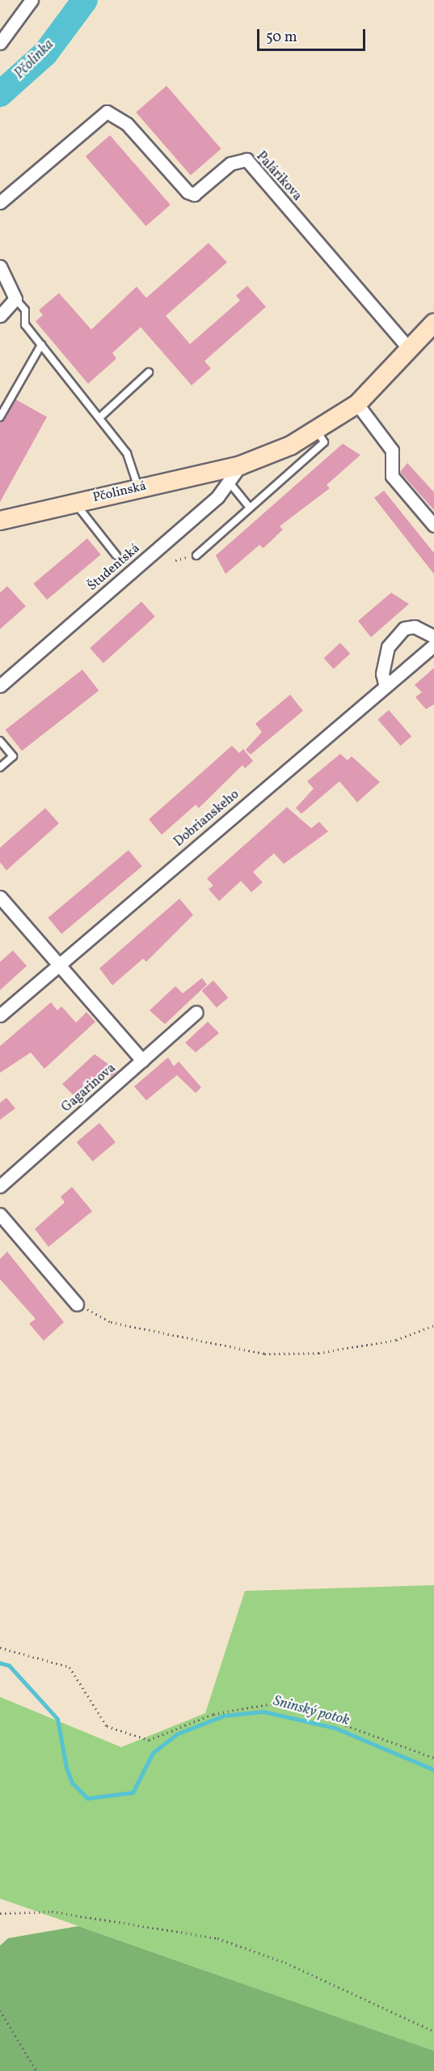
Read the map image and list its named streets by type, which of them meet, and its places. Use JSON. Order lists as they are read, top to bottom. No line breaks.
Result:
{"streets":{"main road":["Pčolinská"],"street":["Palárikova","Študentská","Dobrianskeho","Gagarinova"]},"crossings":[["Palárikova","Pčolinská"],["Pčolinská","Študentská"]],"water":["Pčolinka","Sninský potok"],"scale_bar":"50 m"}
